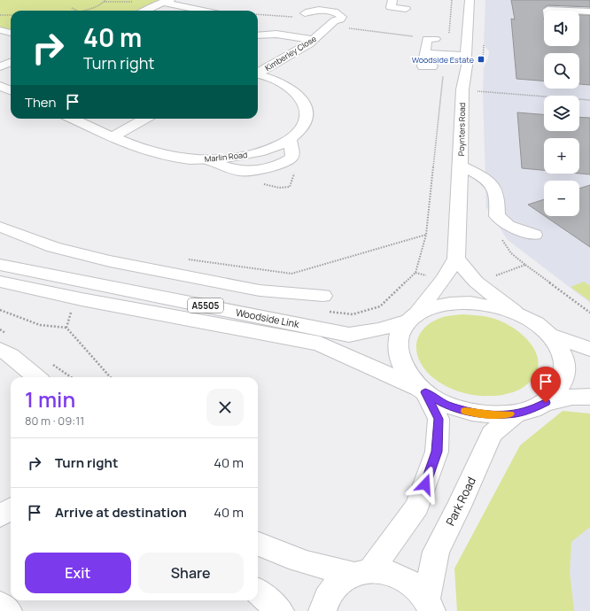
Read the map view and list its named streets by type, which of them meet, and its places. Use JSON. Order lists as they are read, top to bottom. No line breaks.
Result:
{"streets":{"main road":["A5505","Woodside Link"],"street":["Kimberley Close","Poynters Road","Marlin Road","Park Road"]},"crossings":[["Poynters Road","Woodside Link"]],"places":{"transit":["Woodside Estate"]},"page":{"map_buttons":["+","−"],"turn":["40 m","Turn right"],"then":"Then","heading":["1 min","80 m · 09:11"],"list":[{"name":"Turn right","value":"40 m"},{"name":"Arrive at destination","value":"40 m"}],"buttons":["Exit","Share"]}}
